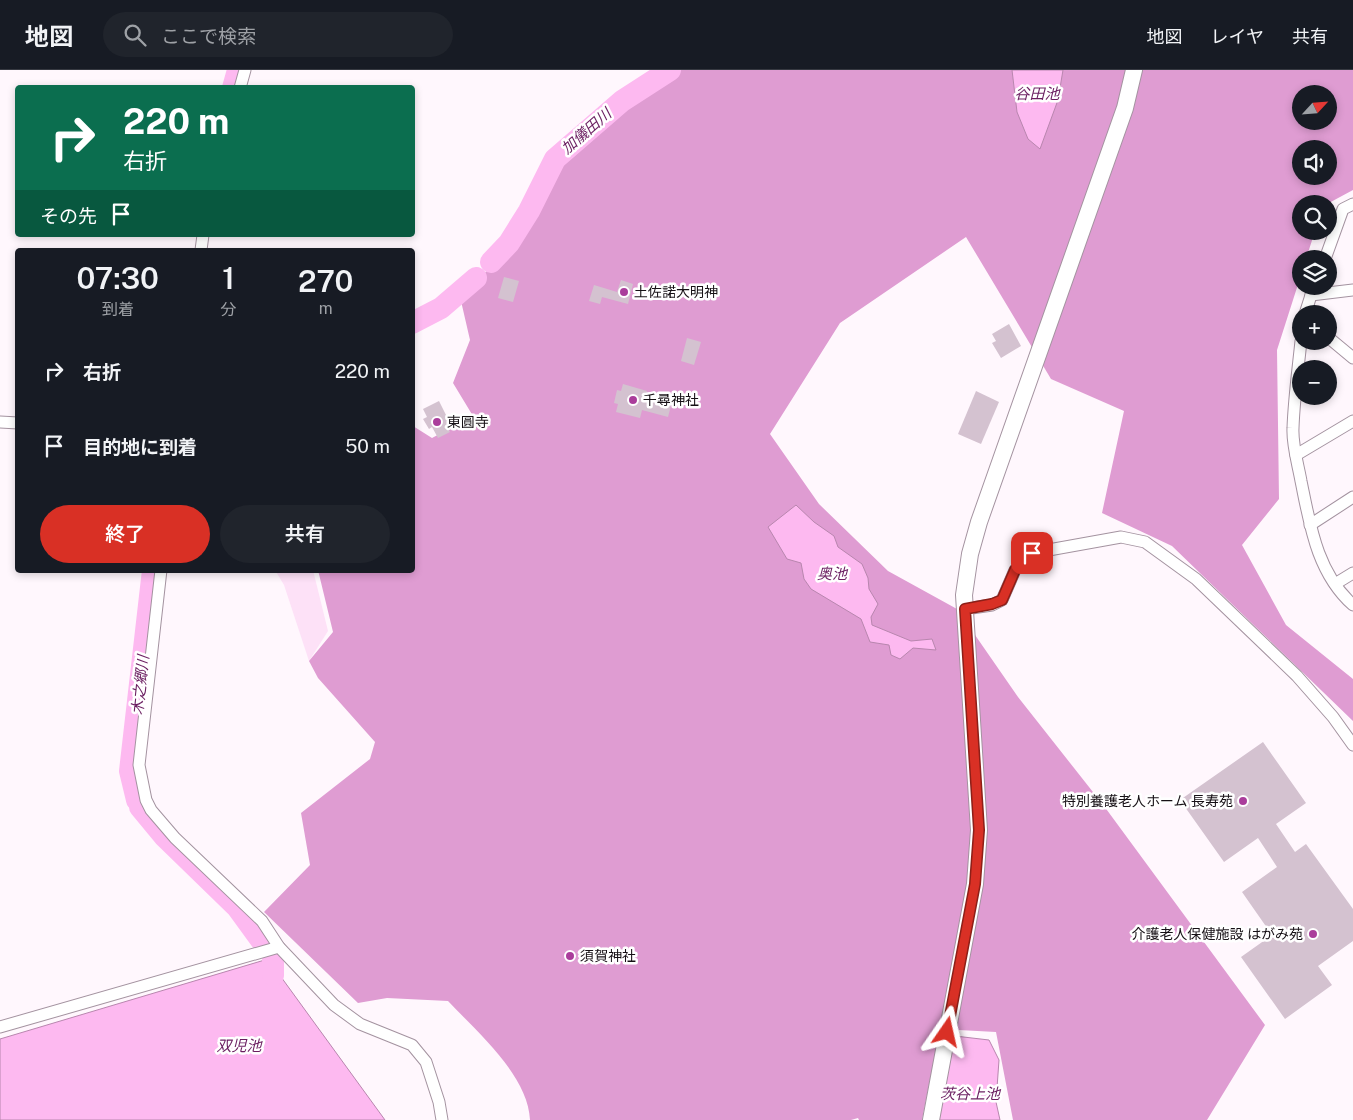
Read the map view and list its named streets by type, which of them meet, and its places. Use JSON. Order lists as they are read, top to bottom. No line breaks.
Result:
{"water":["谷田池","加儀田川","奥池","木之郷川","双児池","茨谷上池"],"places":["土佐諾大明神","千尋神社","東圓寺","特別養護老人ホーム 長寿苑","介護老人保健施設 はがみ苑","須賀神社"],"north":"top right","page":{"header":"地図","search":"ここで検索","nav":["地図","レイヤ","共有"],"map_buttons":["+","−"],"turn":["220 m","右折"],"then":"その先","eta":["07:30","到着","1","分","270","m"],"list":[{"name":"右折","value":"220 m"},{"name":"目的地に到着","value":"50 m"}],"buttons":["終了","共有"]}}
